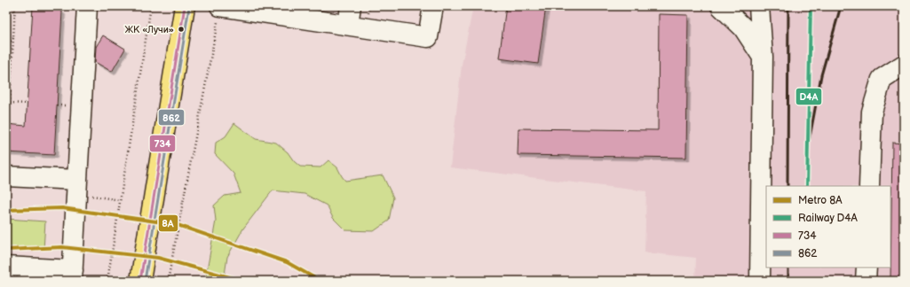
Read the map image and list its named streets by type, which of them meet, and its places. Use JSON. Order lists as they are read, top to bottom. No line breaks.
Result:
{"places":["ЖК «Лучи»"],"lines":["rail line D4А","transit line 734","transit line 862","metro line 8А"],"legend":["Metro 8А","Railway D4А","734","862"]}
